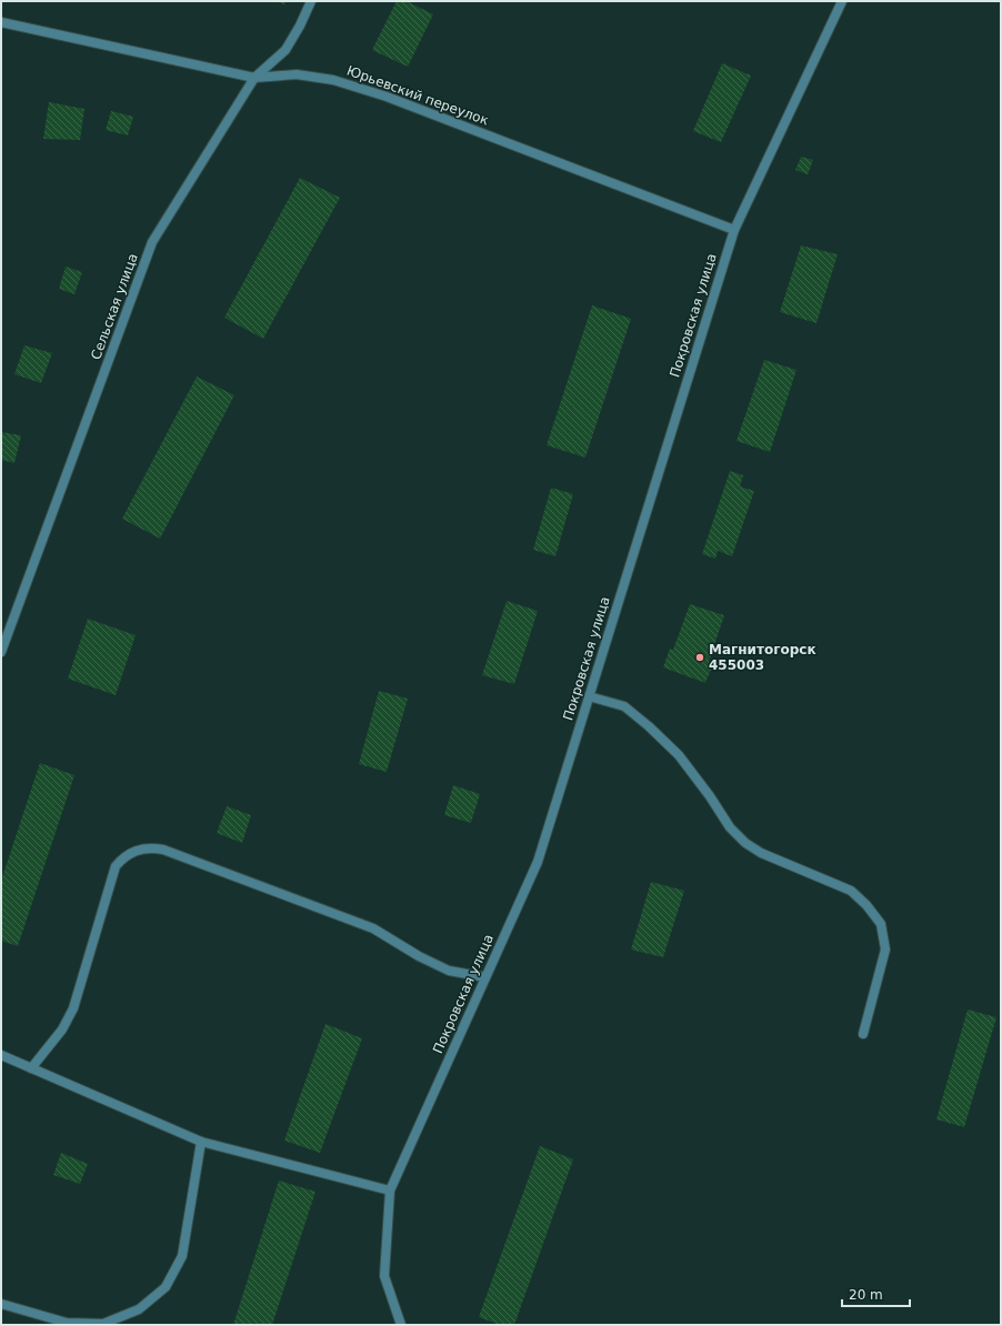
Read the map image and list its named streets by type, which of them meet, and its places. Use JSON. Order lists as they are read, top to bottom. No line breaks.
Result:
{"streets":{"street":["Юрьевский переулок","Сельская улица","Покровская улица"]},"crossings":[["Юрьевский переулок","Сельская улица"],["Юрьевский переулок","Покровская улица"]],"places":["Магнитогорск 455003"],"scale_bar":"20 m"}
